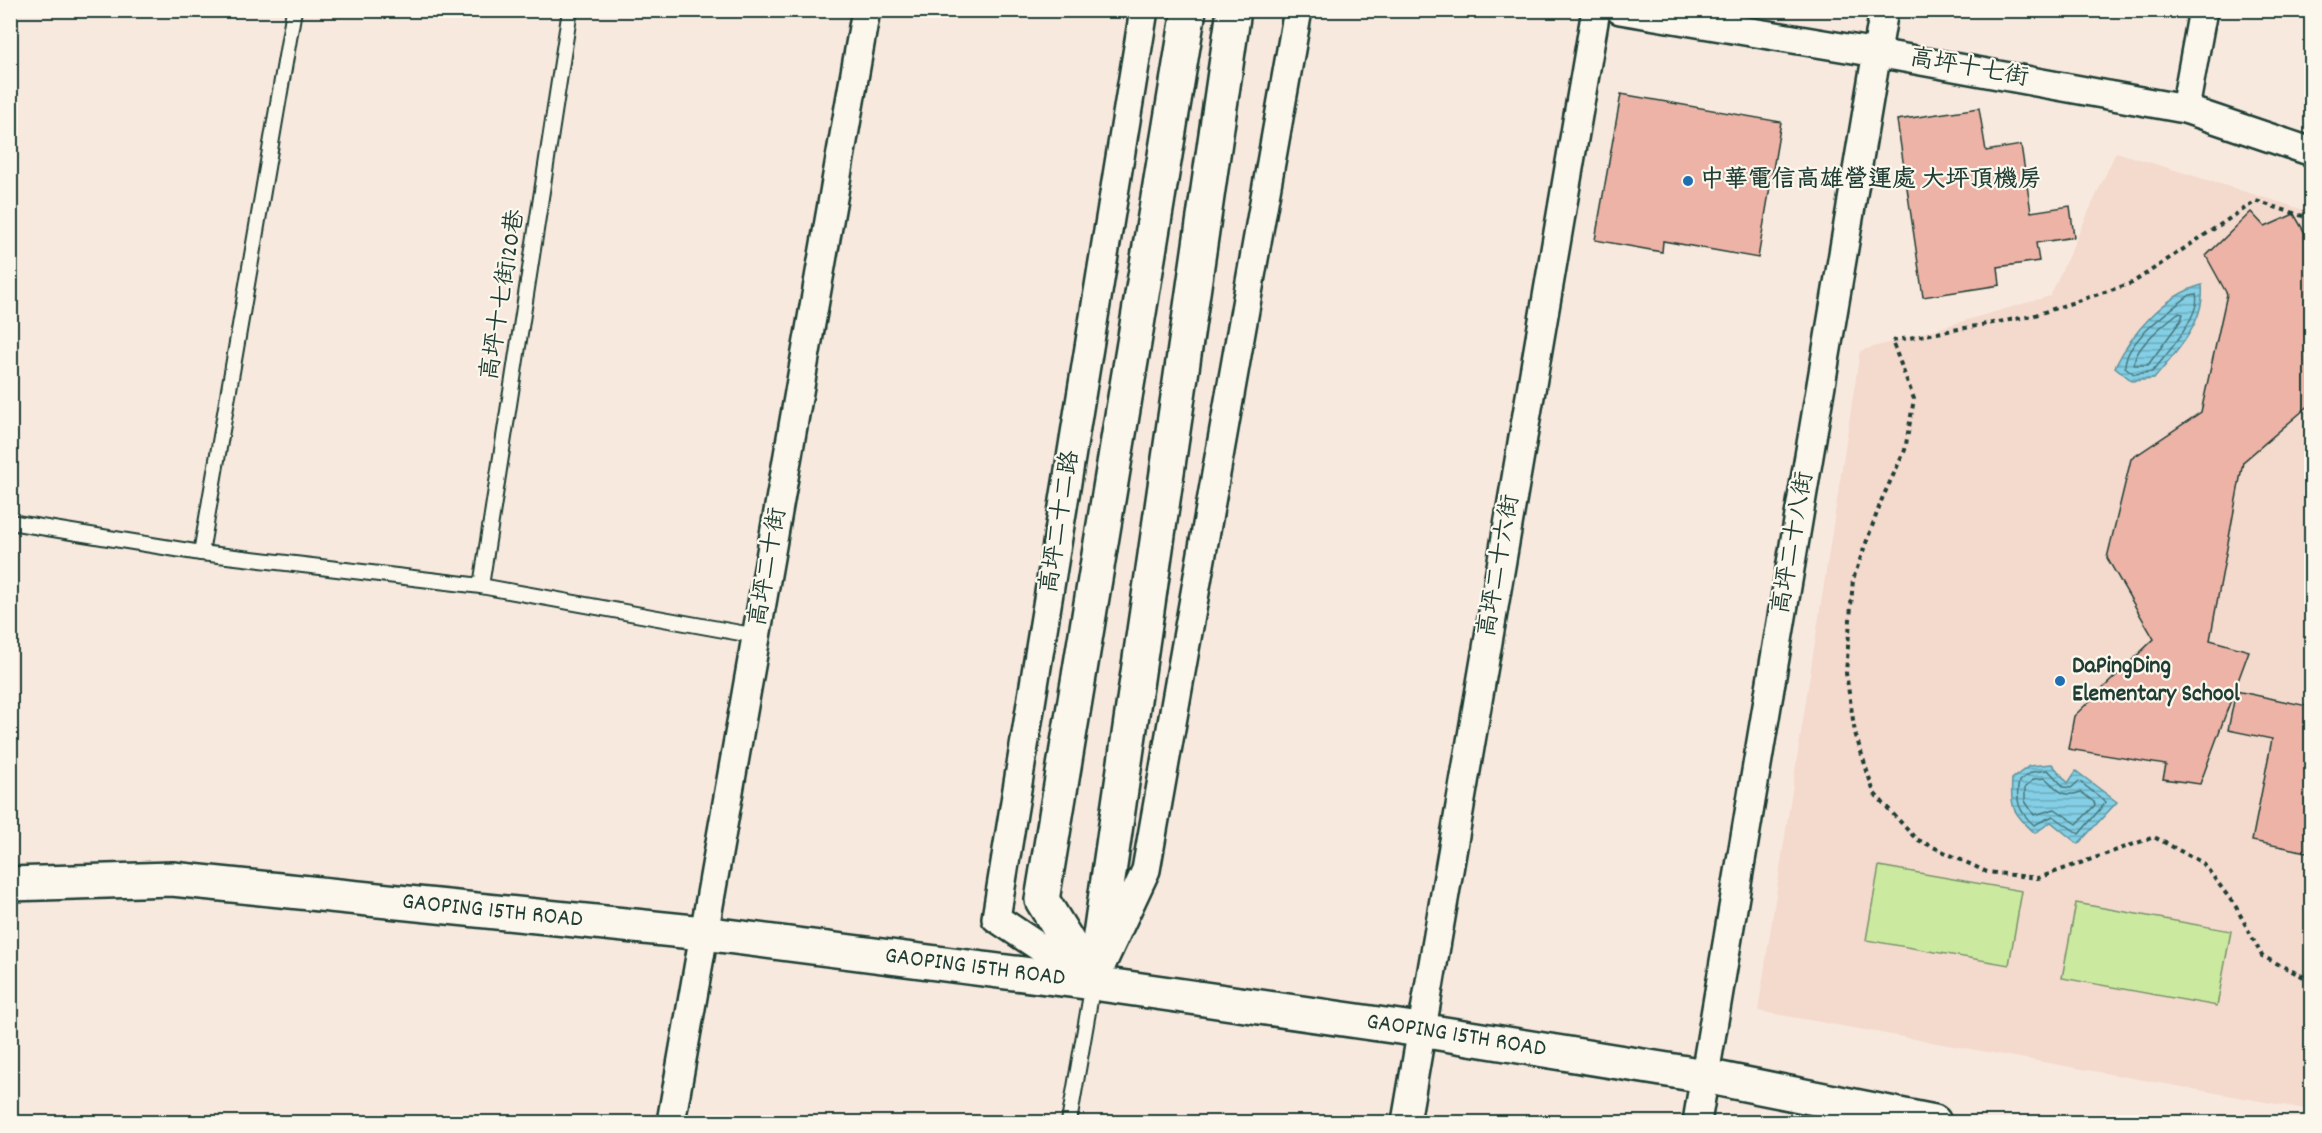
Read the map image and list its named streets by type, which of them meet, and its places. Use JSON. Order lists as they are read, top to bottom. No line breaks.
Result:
{"streets":{"street":["高坪十七街","高坪二十二路","高坪二十八街","高坪二十六街","高坪二十街","GAOPING 15TH ROAD"],"lane":["高坪十七街120巷"]},"crossings":[["高坪十七街","高坪二十八街"],["高坪二十二路","GAOPING 15TH ROAD"],["高坪二十八街","GAOPING 15TH ROAD"],["高坪二十六街","GAOPING 15TH ROAD"],["高坪二十街","GAOPING 15TH ROAD"]],"places":["中華電信高雄營運處 大坪頂機房","DaPingDing Elementary School"]}
